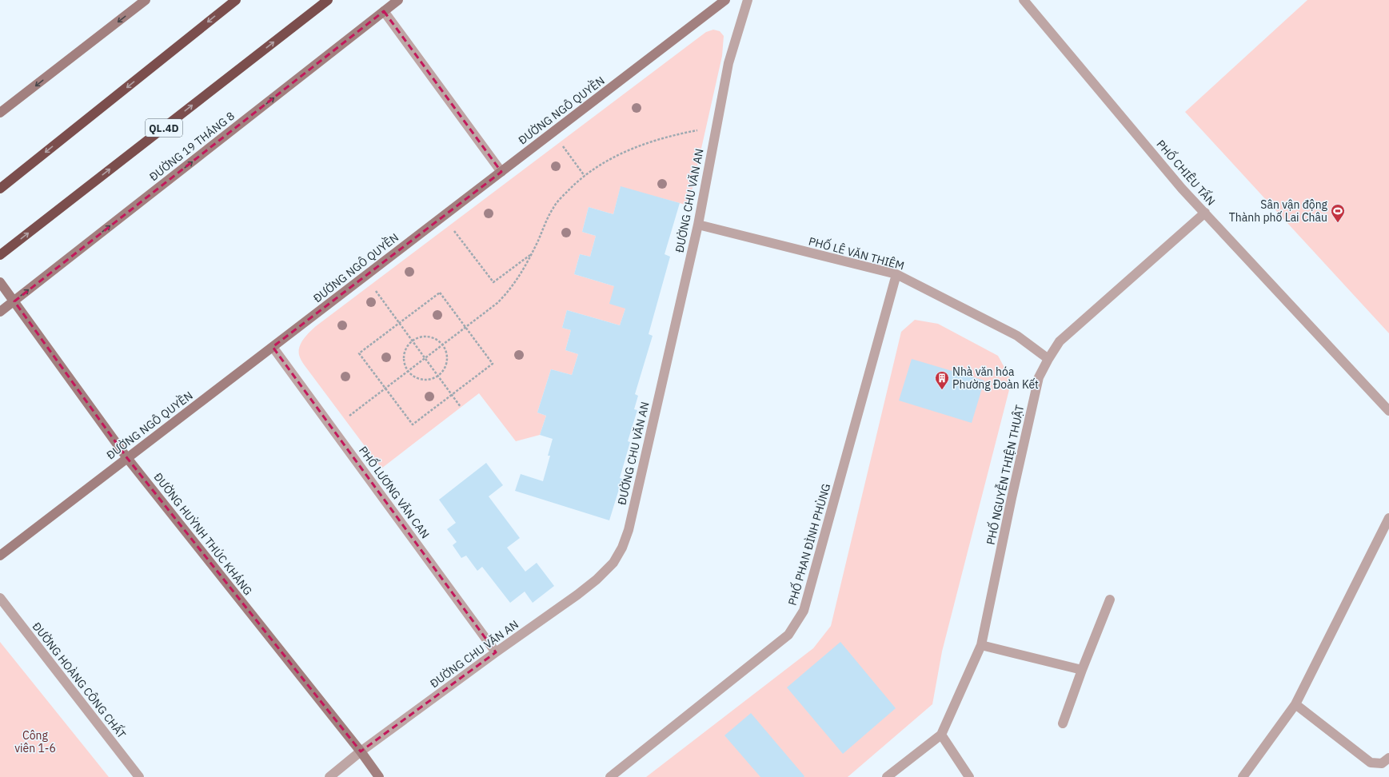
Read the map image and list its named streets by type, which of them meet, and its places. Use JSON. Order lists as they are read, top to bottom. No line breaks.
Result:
{"streets":{"highway":["QL.4D"],"street":["ĐƯỜNG NGÔ QUYỀN","ĐƯỜNG 19 THÁNG 8","PHỐ CHIÊU TẤN","ĐƯỜNG CHU VĂN AN","PHỐ LÊ VĂN THIÊM","PHỐ NGUYỄN THIỆN THUẬT","PHỐ LƯƠNG VĂN CAN","ĐƯỜNG HUỲNH THÚC KHÁNG","PHỐ PHAN ĐÌNH PHÙNG","ĐƯỜNG HOÀNG CÔNG CHẤT"]},"crossings":[["ĐƯỜNG NGÔ QUYỀN","PHỐ LƯƠNG VĂN CAN"],["ĐƯỜNG NGÔ QUYỀN","ĐƯỜNG HUỲNH THÚC KHÁNG"],["ĐƯỜNG 19 THÁNG 8","ĐƯỜNG HUỲNH THÚC KHÁNG"],["PHỐ CHIÊU TẤN","PHỐ NGUYỄN THIỆN THUẬT"],["ĐƯỜNG CHU VĂN AN","PHỐ LÊ VĂN THIÊM"],["ĐƯỜNG CHU VĂN AN","PHỐ LƯƠNG VĂN CAN"],["ĐƯỜNG CHU VĂN AN","ĐƯỜNG HUỲNH THÚC KHÁNG"],["PHỐ LÊ VĂN THIÊM","PHỐ NGUYỄN THIỆN THUẬT"],["PHỐ LÊ VĂN THIÊM","PHỐ PHAN ĐÌNH PHÙNG"]],"one_way":["ĐƯỜNG 19 THÁNG 8"],"parks":["Công viên 1-6"],"places":{"sports":["Sân vận động Thành phố Lai Châu"],"building":["Nhà văn hóa Phường Đoàn Kết"]}}
